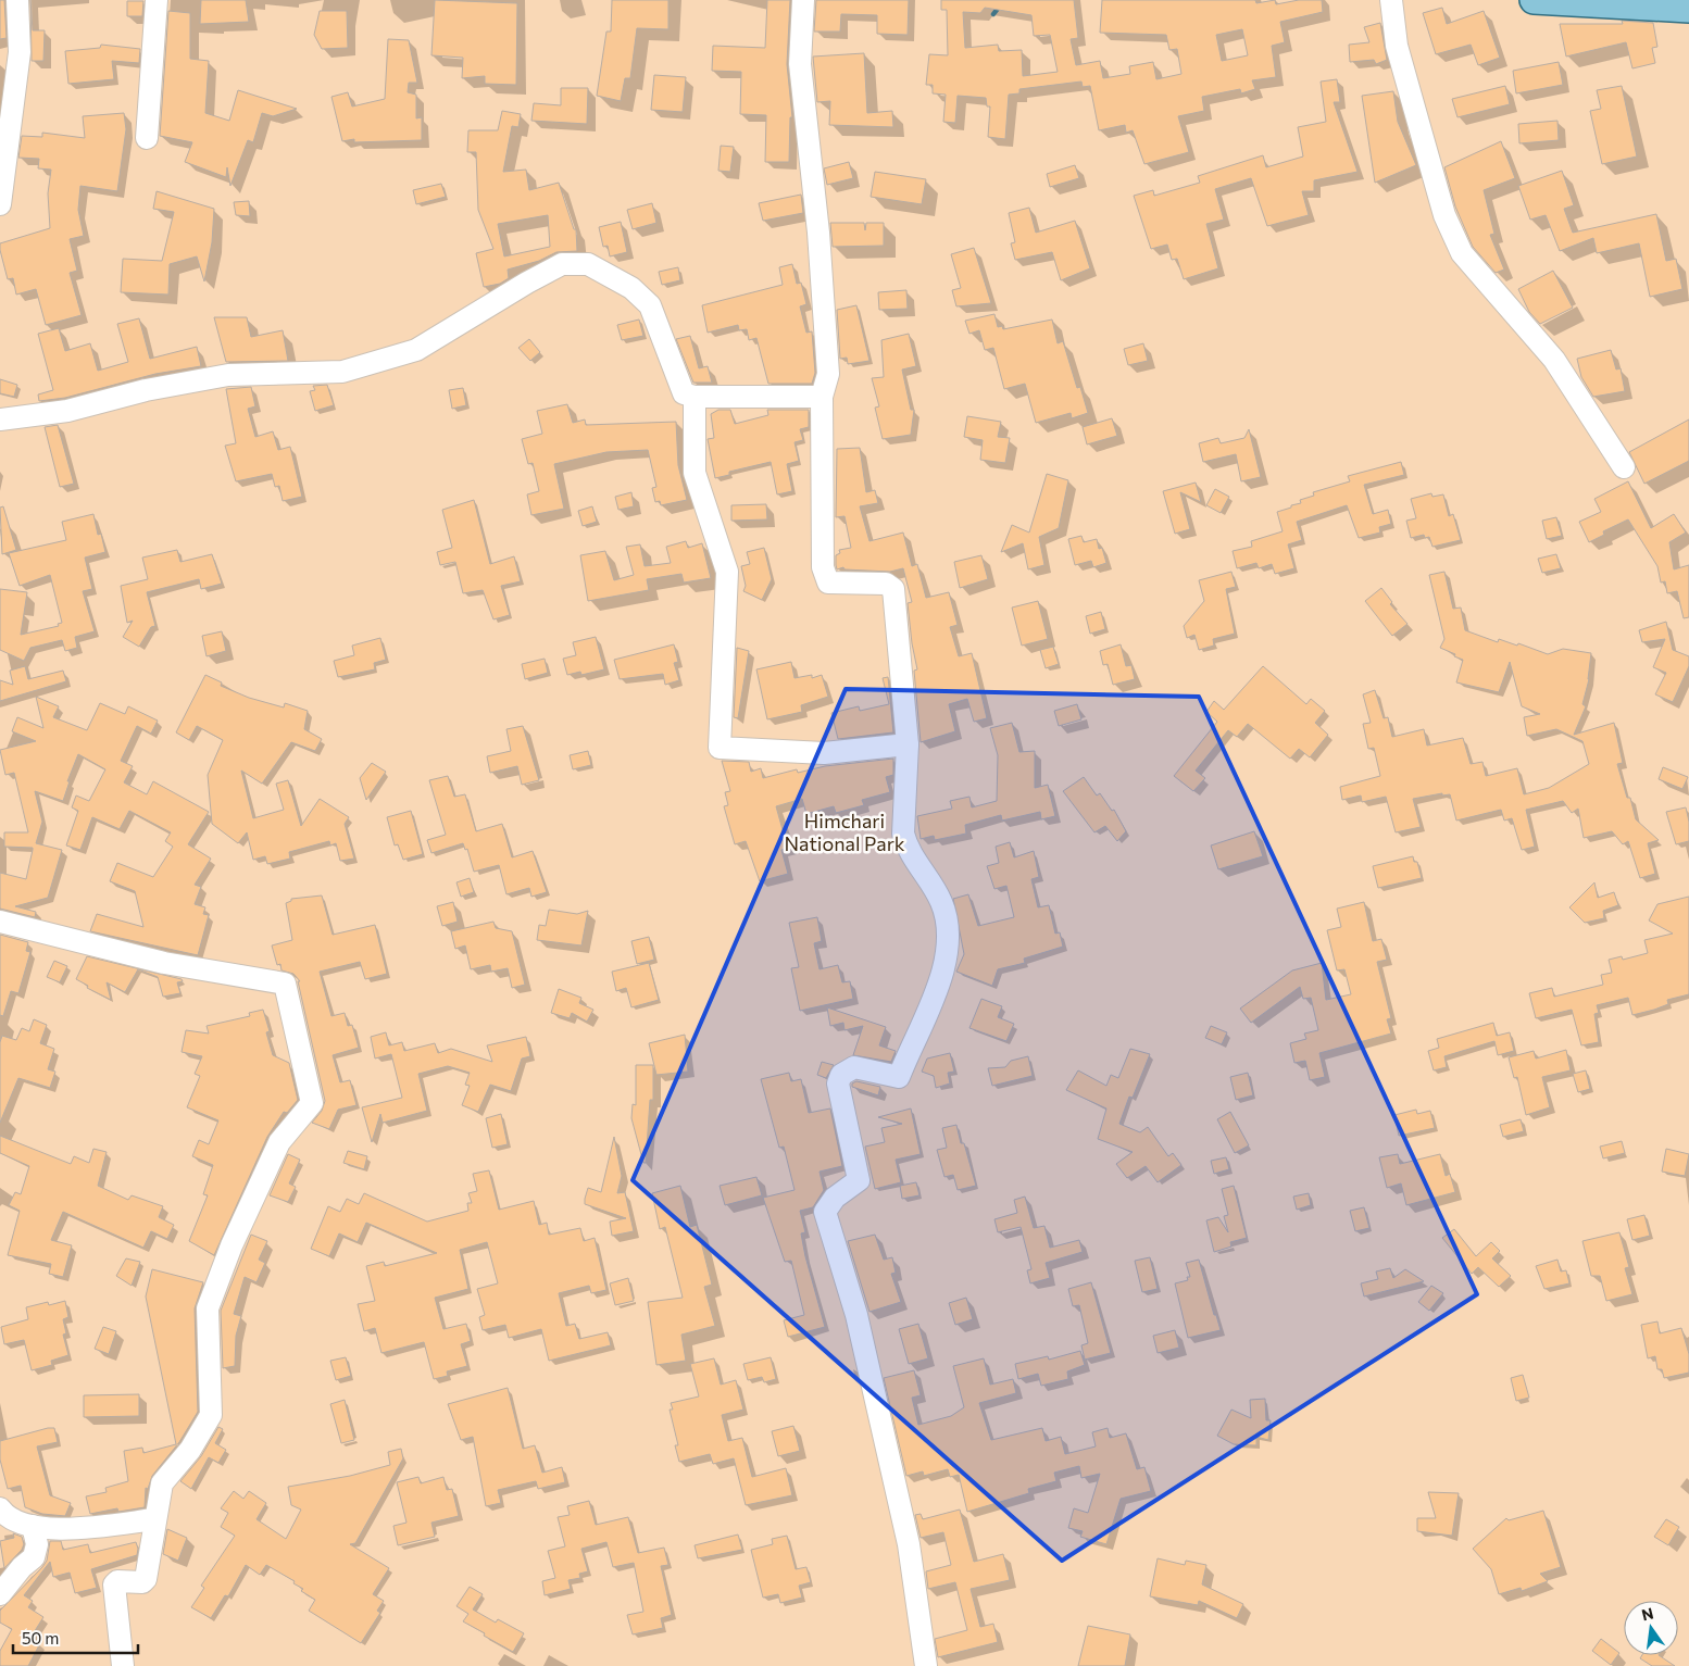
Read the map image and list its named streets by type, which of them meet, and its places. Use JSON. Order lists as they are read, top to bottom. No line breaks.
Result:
{"parks":["Himchari National Park"],"scale_bar":"50 m","north":"top"}
